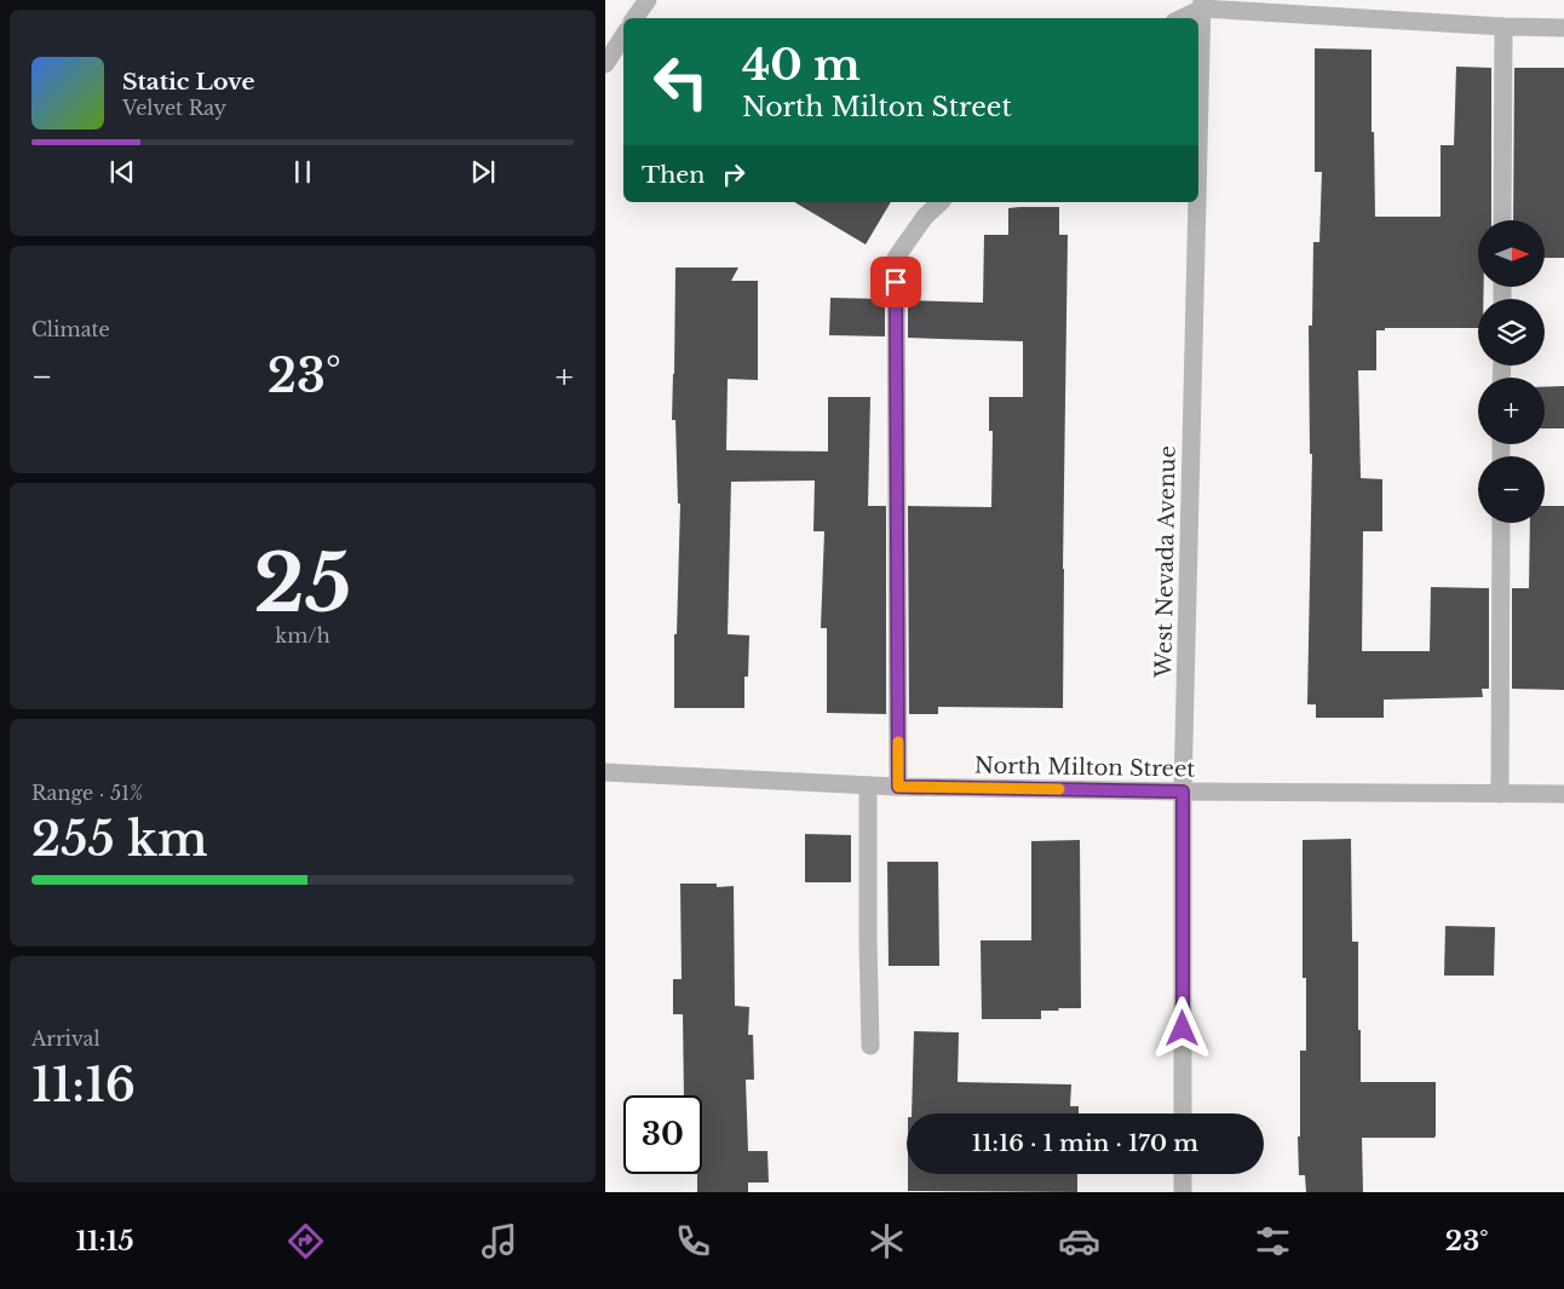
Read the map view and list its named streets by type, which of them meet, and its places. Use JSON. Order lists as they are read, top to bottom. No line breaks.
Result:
{"streets":{"street":["West Nevada Avenue","North Milton Street"]},"crossings":[["West Nevada Avenue","North Milton Street"]],"north":"right","page":{"turn":["40 m","North Milton Street"],"song":["Static Love","Velvet Ray"],"then":"Then","map_buttons":["+","−"],"tile":["Climate",["25","km/h"],["Range · 51%","255 km"],["Arrival","11:16"]],"heat":["−","23°","+"],"limit":"30","trip":"11:16 · 1 min · 170 m","tabs":["11:15","23°"]}}
